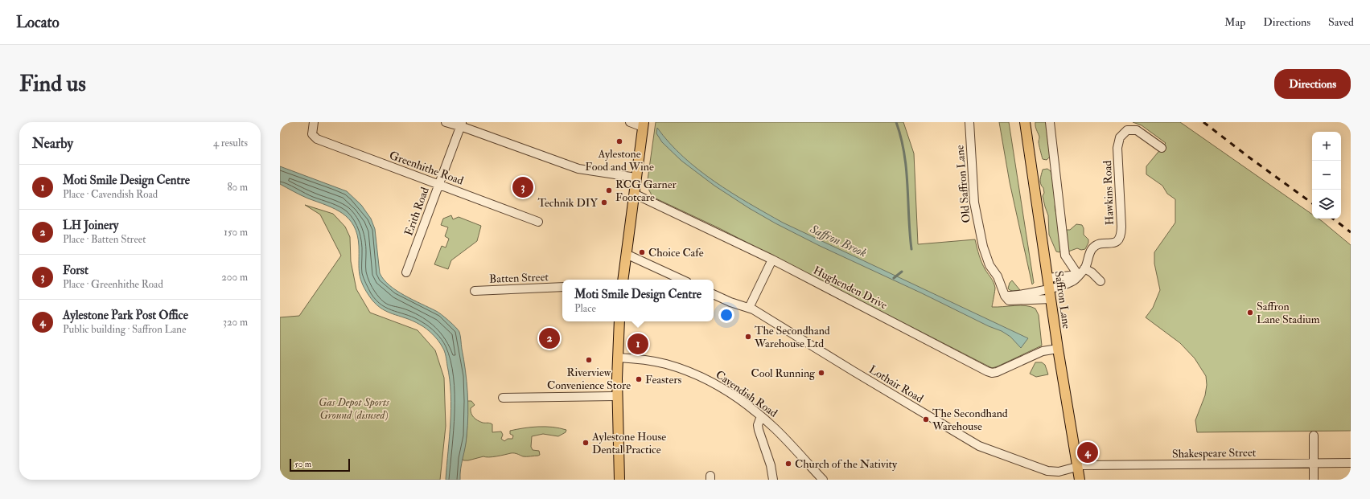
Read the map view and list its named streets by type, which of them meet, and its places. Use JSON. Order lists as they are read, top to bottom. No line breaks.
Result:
{"streets":{"main road":["Saffron Lane"],"street":["Greenhithe Road","Old Saffron Lane","Hawkins Road","Erith Road","Batten Street","Hughenden Drive","Lothair Road","Cavendish Road","Shakespeare Street"]},"crossings":[["Greenhithe Road","Erith Road"],["Hawkins Road","Saffron Lane"],["Hughenden Drive","Saffron Lane"],["Saffron Lane","Lothair Road"],["Saffron Lane","Shakespeare Street"],["Lothair Road","Shakespeare Street"]],"water":["Saffron Brook"],"parks":["Gas Depot Sports Ground (disused)"],"places":["Aylestone Food and Wine","RCG Garner Footcare","Technik DIY","Choice Cafe","Saffron Lane Stadium","The Secondhand Warehouse Ltd","Riverview Convenience Store","Cool Running","Feasters","The Secondhand Warehouse","Aylestone House Dental Practice","Church of the Nativity"],"scale_bar":"50 m","page":{"header":"Locato","nav":["Map","Directions","Saved"],"buttons":"Directions","title":"Find us","heading":["Nearby","4 results"],"map_buttons":["+","−"],"list":[{"mark":"1","name":"Moti Smile Design Centre","note":"Place · Cavendish Road","value":"80 m"},{"mark":"2","name":"LH Joinery","note":"Place · Batten Street","value":"150 m"},{"mark":"3","name":"Forst","note":"Place · Greenhithe Road","value":"200 m"},{"mark":"4","name":"Aylestone Park Post Office","note":"Public building · Saffron Lane","value":"320 m"}],"pins":["3","2","1","4"],"popup":["Moti Smile Design Centre","Place"],"scale":"50 m"}}
